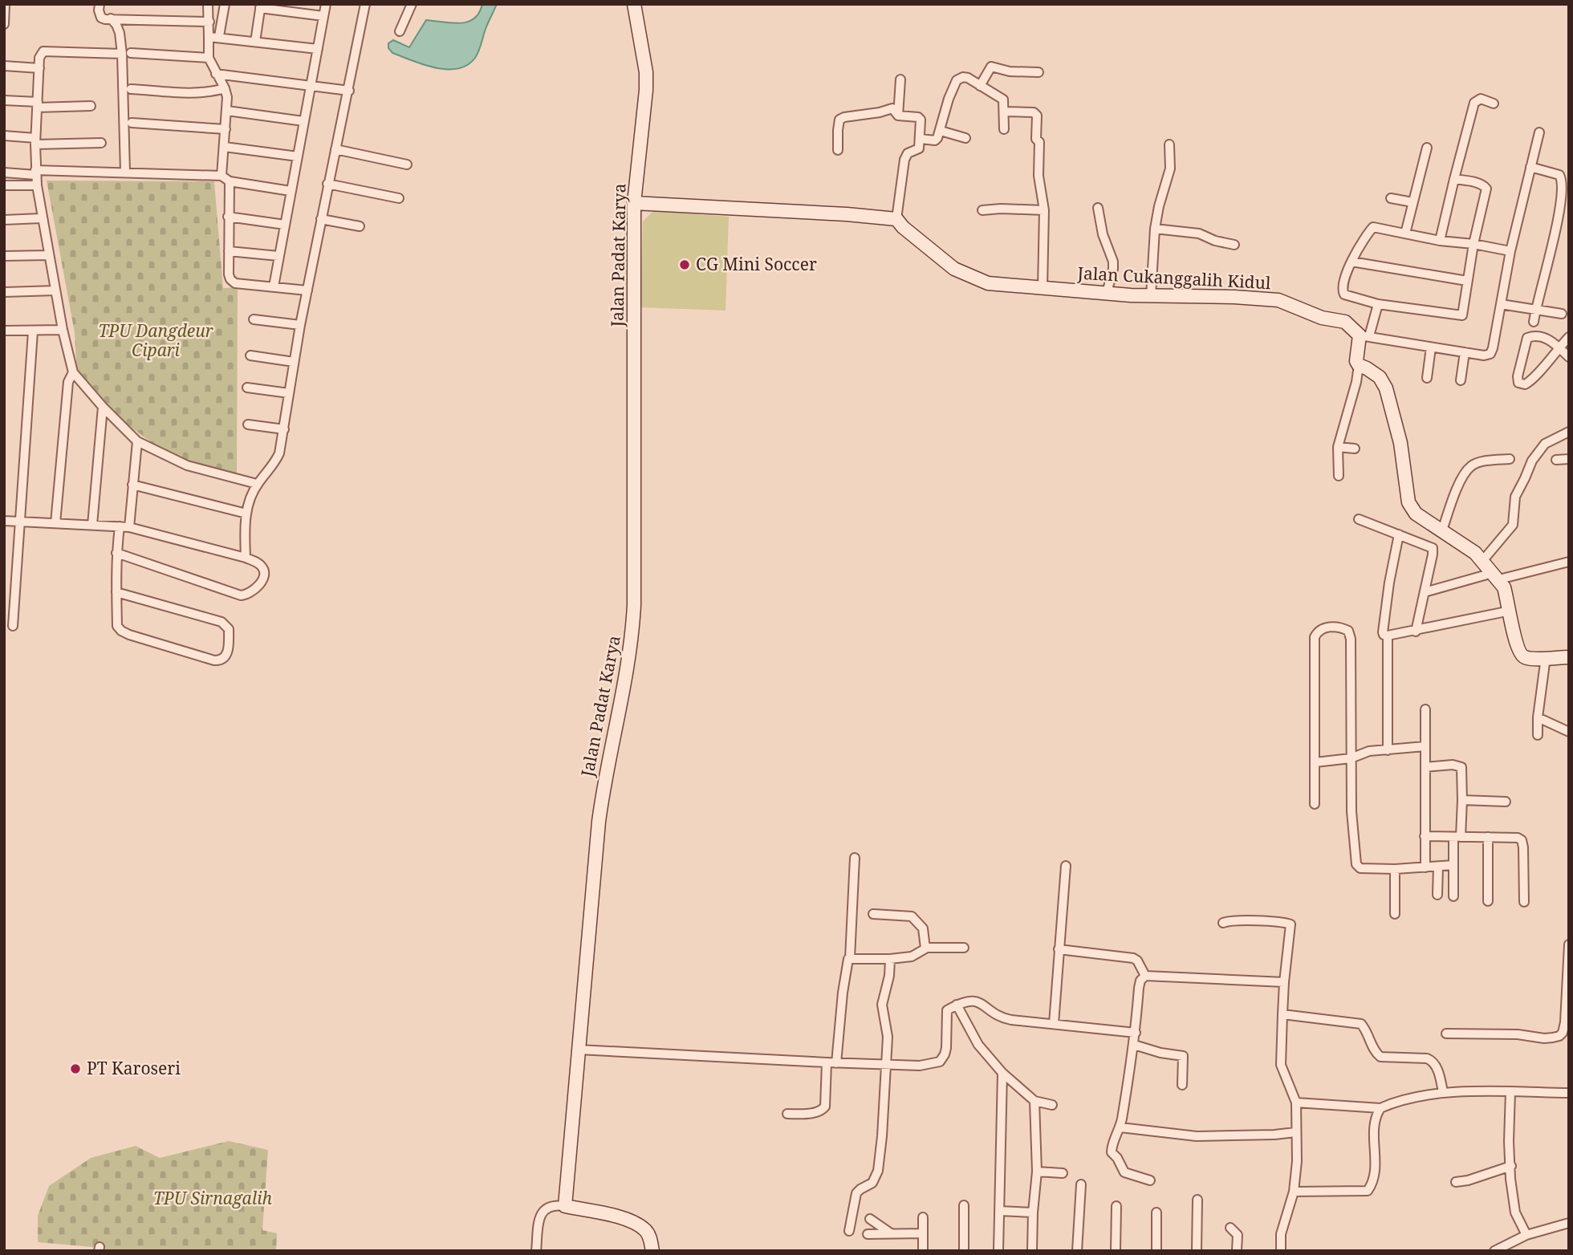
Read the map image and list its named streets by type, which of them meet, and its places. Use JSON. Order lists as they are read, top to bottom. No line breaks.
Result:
{"streets":{"street":["Jalan Padat Karya","Jalan Cukanggalih Kidul"]},"parks":["TPU Dangdeur Cipari","TPU Sirnagalih"],"places":["CG Mini Soccer","PT Karoseri"]}
